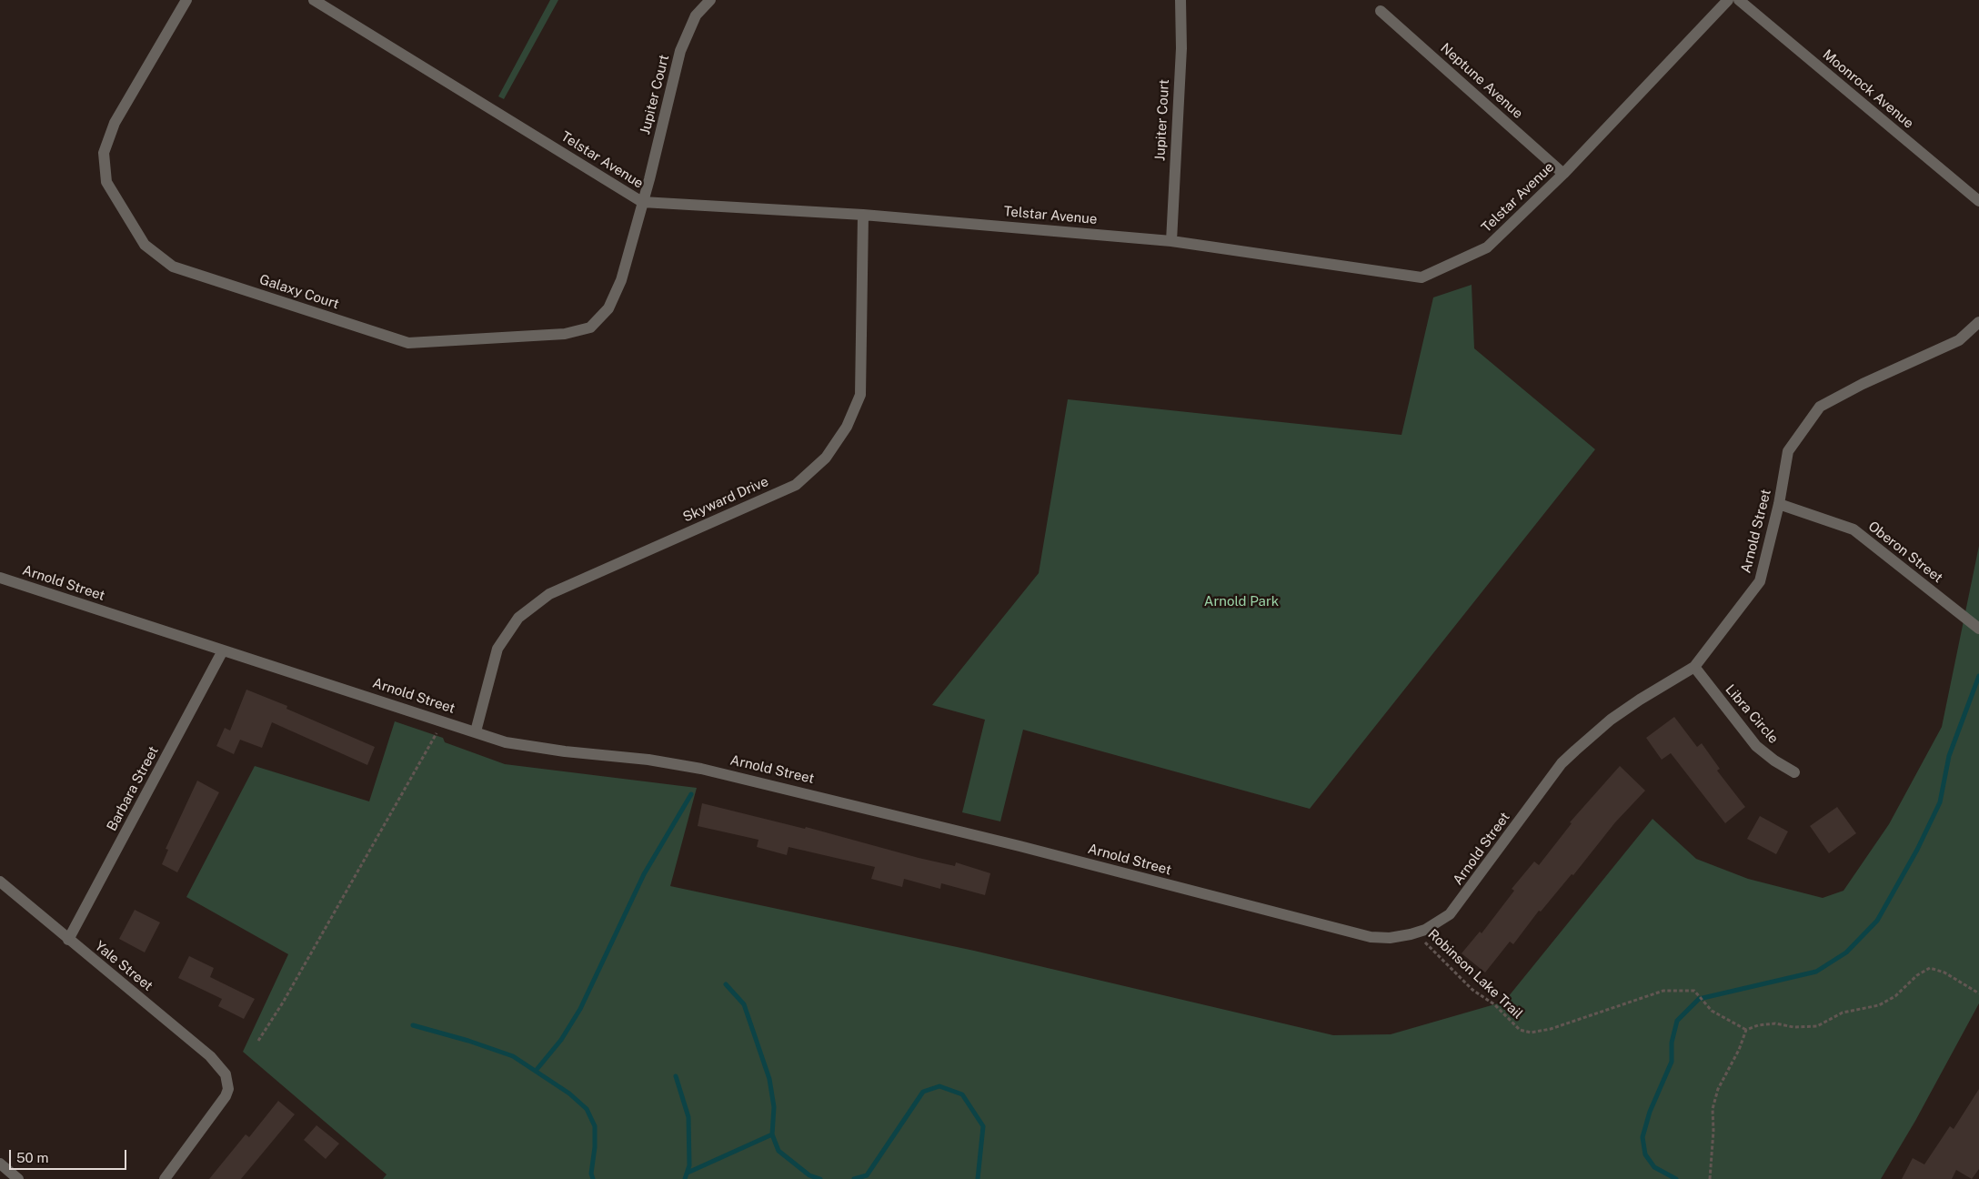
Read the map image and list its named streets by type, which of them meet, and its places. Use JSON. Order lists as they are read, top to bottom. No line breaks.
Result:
{"streets":{"street":["Neptune Avenue","Moonrock Avenue","Jupiter Court","Telstar Avenue","Galaxy Court","Skyward Drive","Arnold Street","Oberon Street","Libra Circle","Barbara Street","Yale Street"],"path":["Robinson Lake Trail"]},"crossings":[["Neptune Avenue","Telstar Avenue"],["Jupiter Court","Telstar Avenue"],["Jupiter Court","Galaxy Court"],["Telstar Avenue","Galaxy Court"],["Telstar Avenue","Skyward Drive"],["Skyward Drive","Arnold Street"],["Arnold Street","Oberon Street"],["Arnold Street","Libra Circle"],["Arnold Street","Barbara Street"],["Arnold Street","Robinson Lake Trail"],["Barbara Street","Yale Street"]],"parks":["Arnold Park"],"scale_bar":"50 m"}
